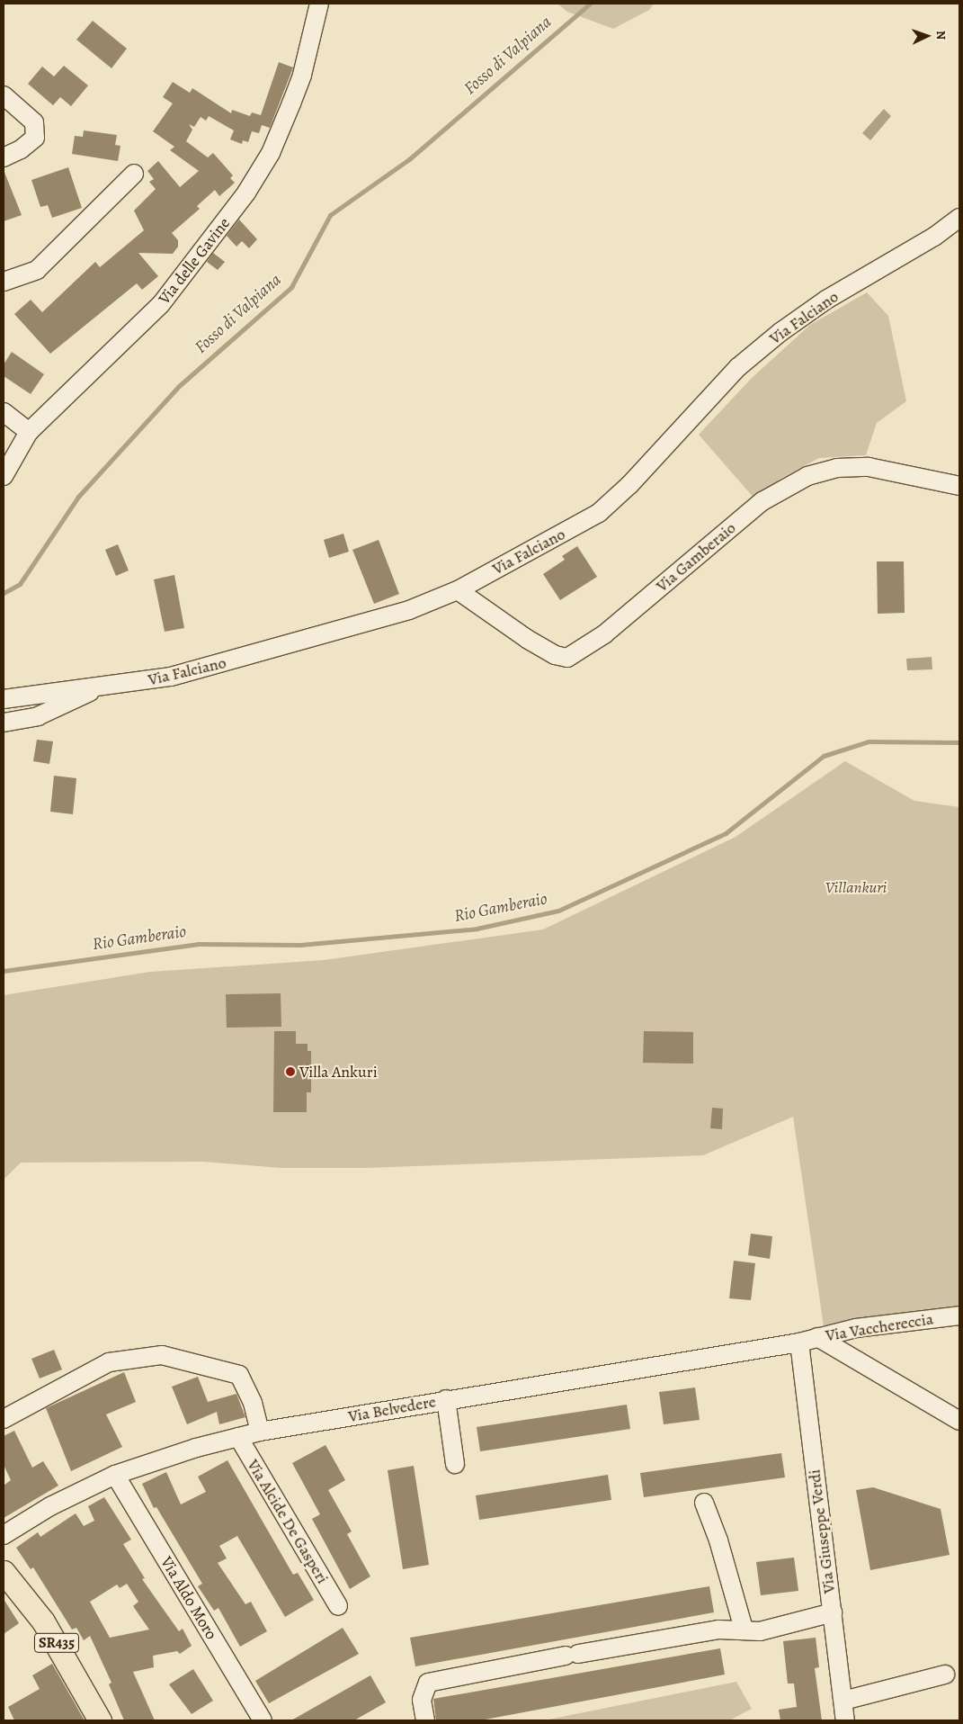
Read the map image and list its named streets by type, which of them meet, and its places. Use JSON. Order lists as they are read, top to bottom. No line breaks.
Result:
{"streets":{"main road":["SR435"],"street":["Via delle Gavine","Via Falciano","Via Gamberaio","Via Vacchereccia","Via Belvedere","Via Alcide De Gasperi","Via Giuseppe Verdi","Via Aldo Moro"]},"crossings":[["Via Falciano","Via Gamberaio"],["Via Vacchereccia","Via Belvedere"],["Via Vacchereccia","Via Giuseppe Verdi"],["Via Belvedere","Via Alcide De Gasperi"],["Via Belvedere","Via Giuseppe Verdi"],["Via Belvedere","Via Aldo Moro"]],"water":["Fosso di Valpiana","Rio Gamberaio"],"parks":["Villankuri"],"places":["Villa Ankuri"],"north":"right"}
